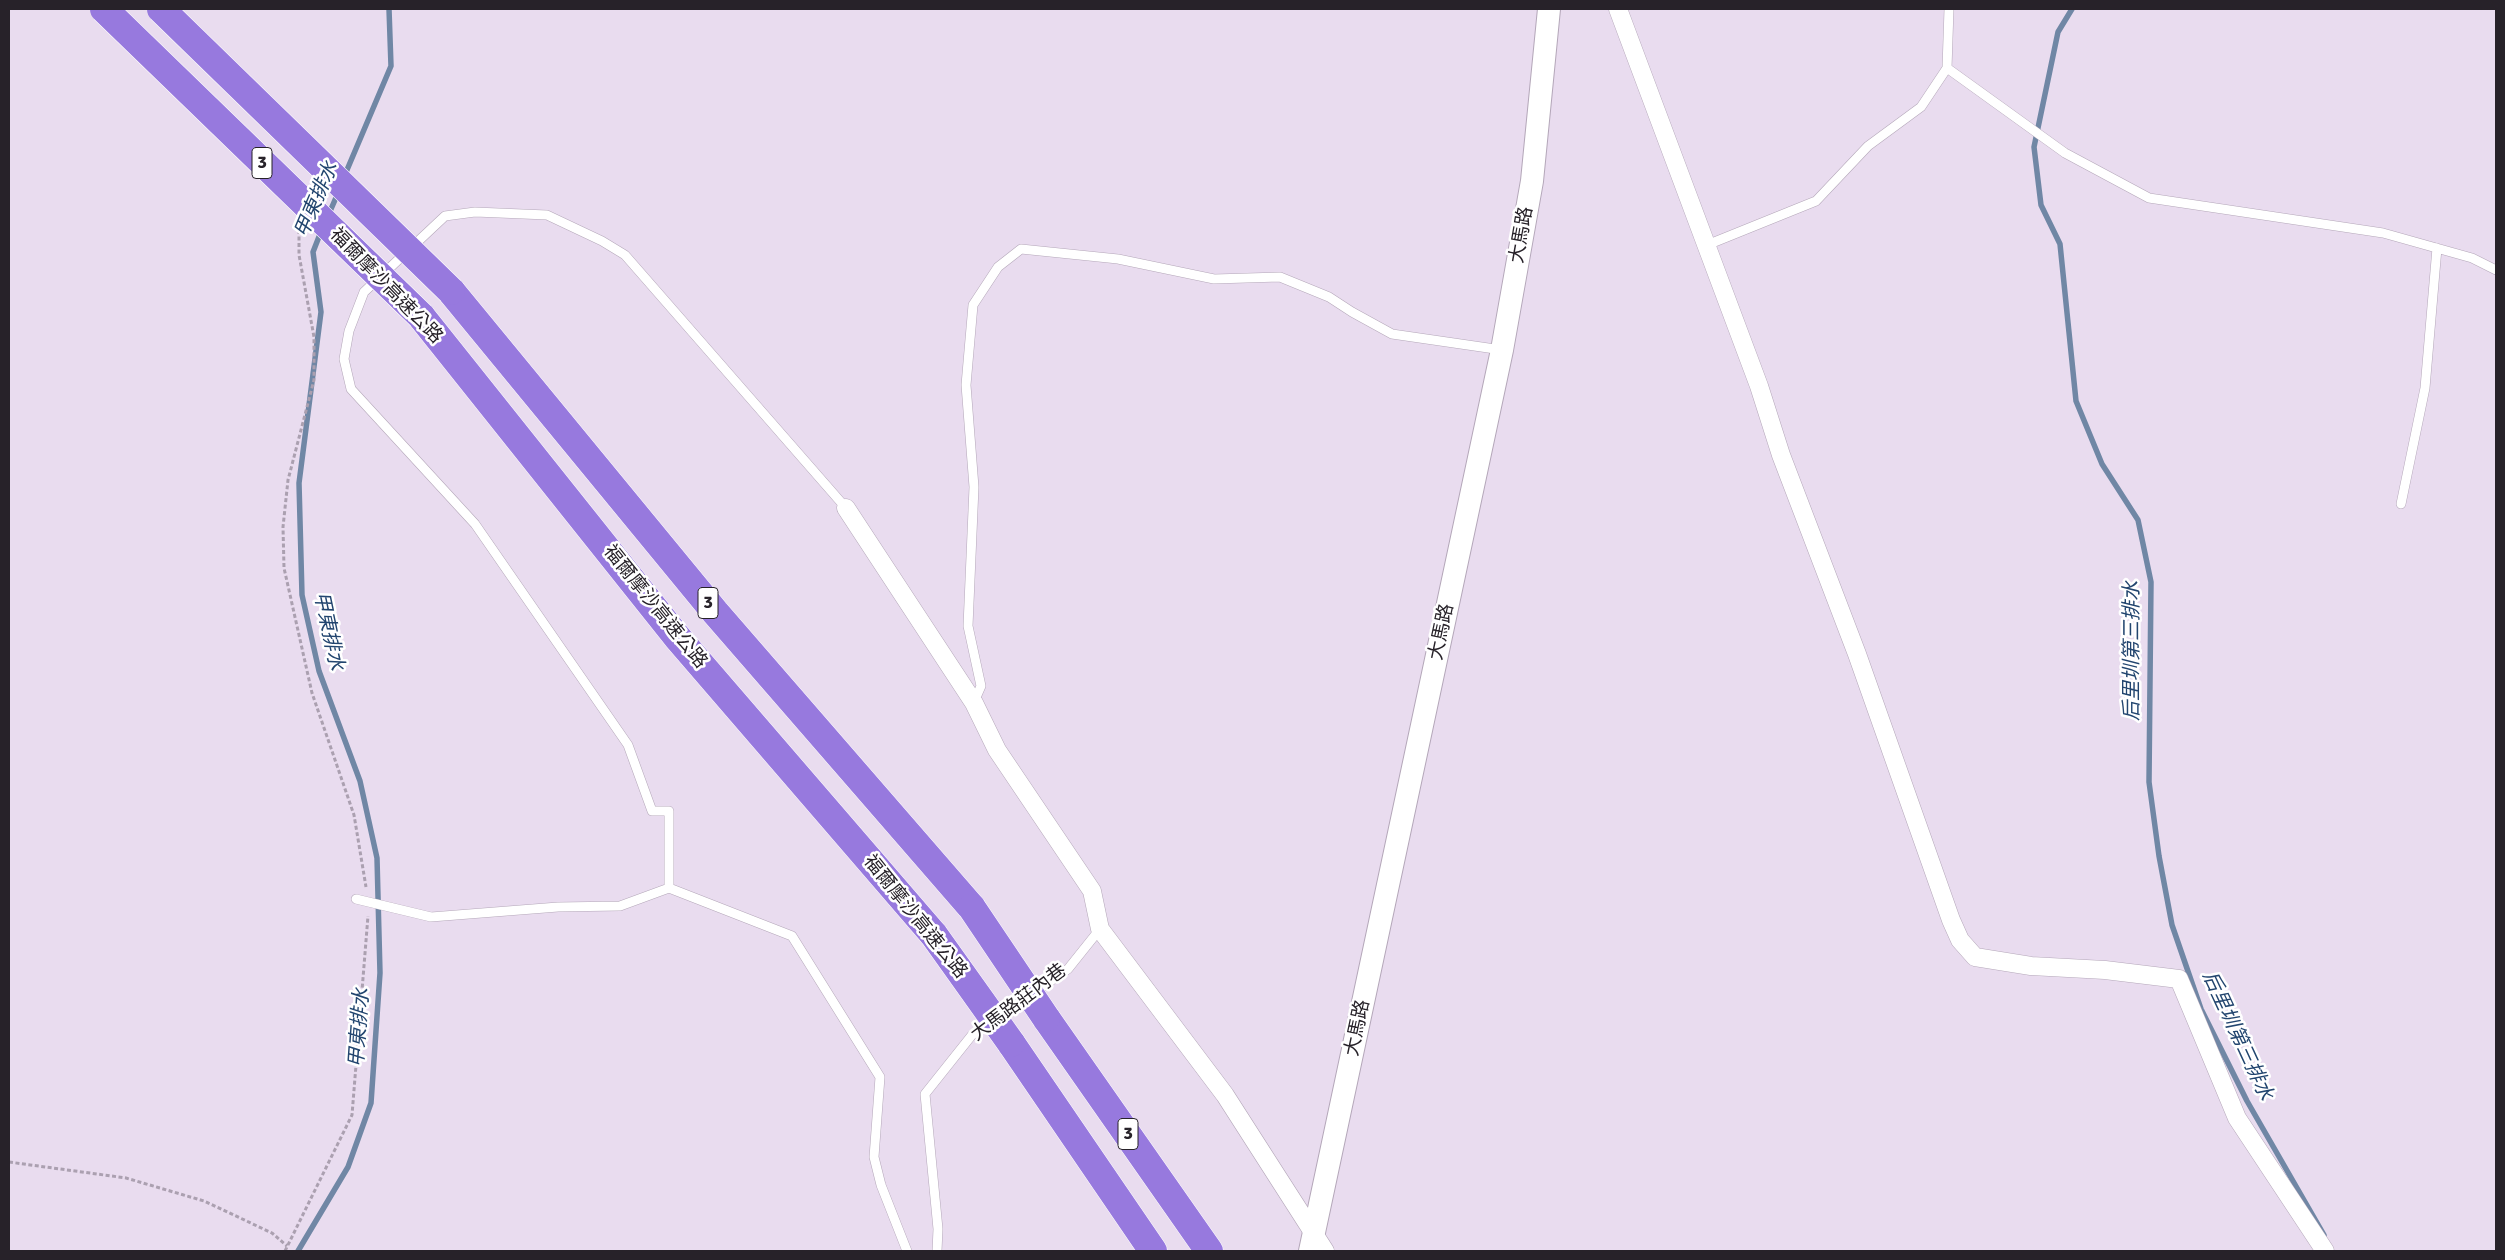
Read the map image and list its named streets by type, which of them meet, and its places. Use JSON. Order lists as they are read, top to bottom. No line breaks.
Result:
{"streets":{"highway":["3","福爾摩沙高速公路"],"street":["大馬路"],"lane":["大馬路莊內巷"]},"water":["甲東排水","后里圳第三排水"]}
